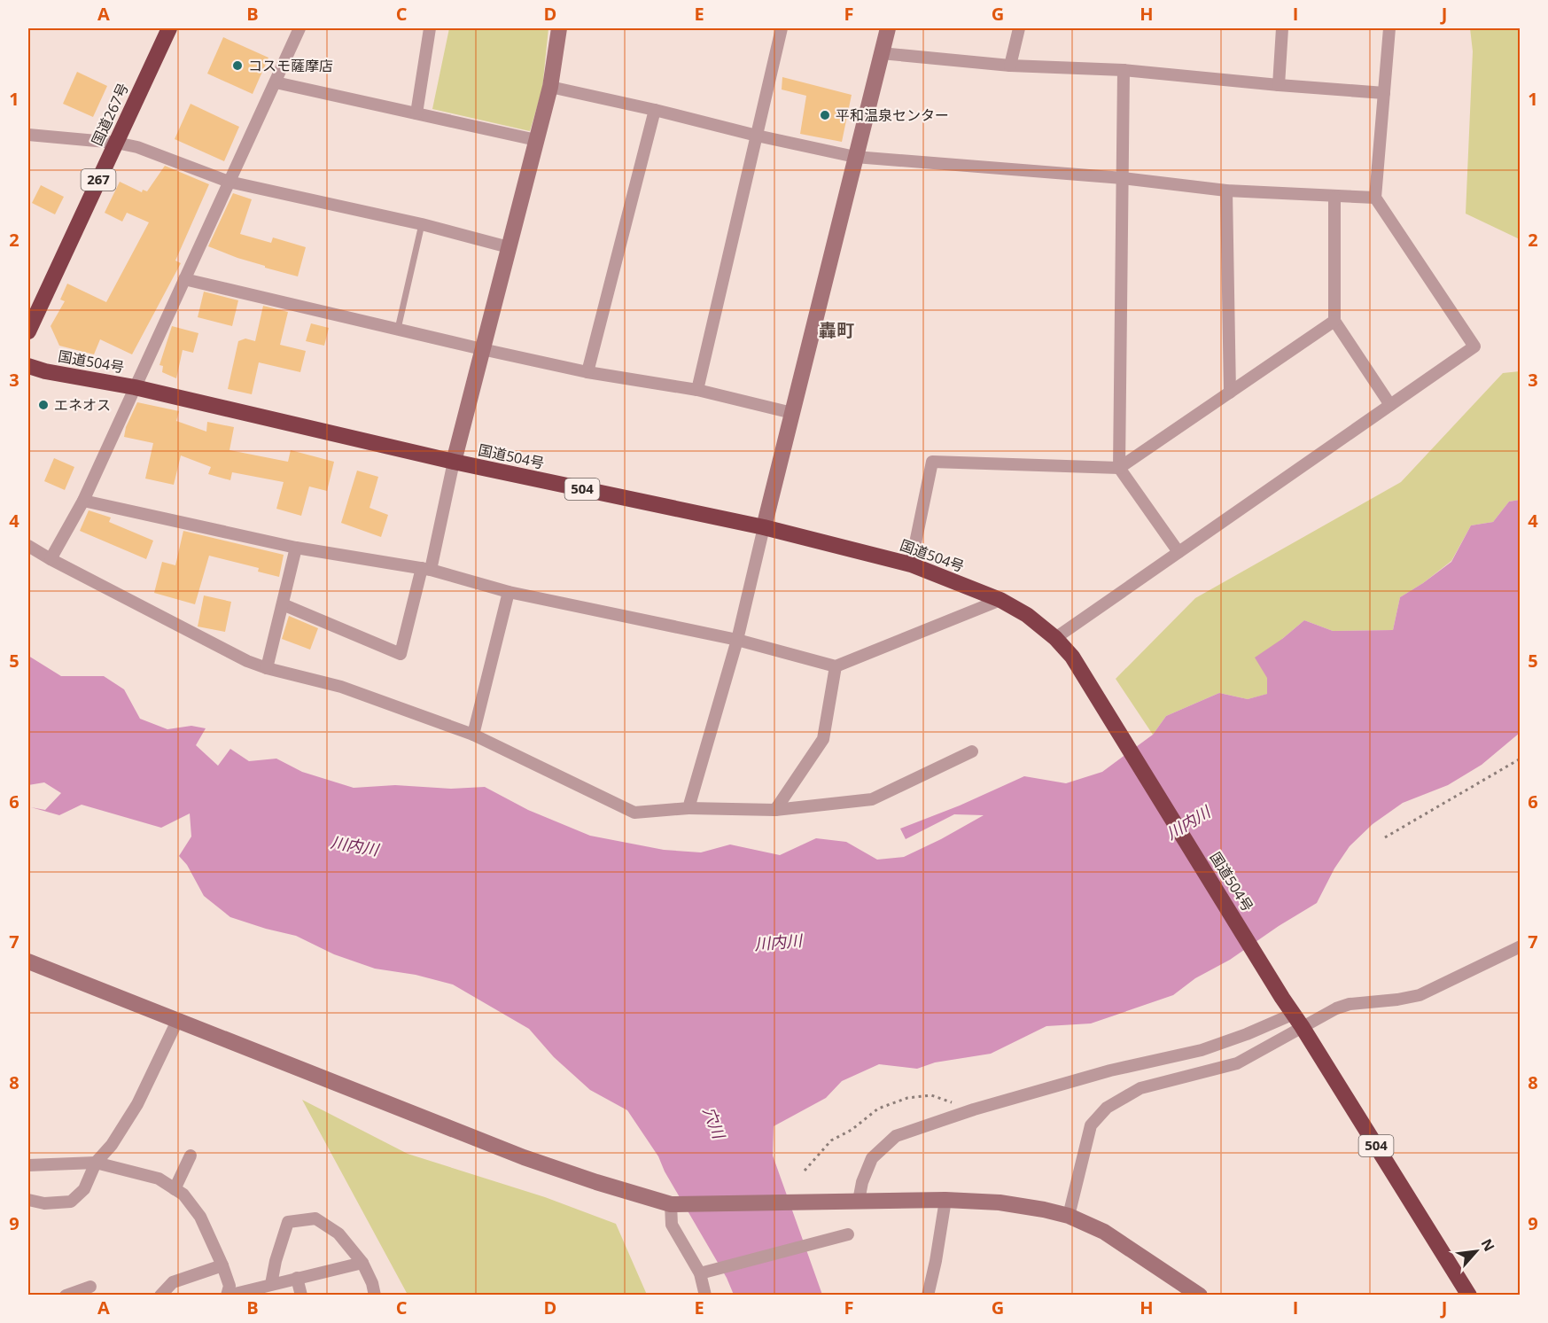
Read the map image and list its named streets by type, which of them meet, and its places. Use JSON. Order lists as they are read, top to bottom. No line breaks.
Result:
{"streets":{"highway":["国道267号","267","国道504号","504"]},"districts":["轟町"],"water":["川内川","穴川"],"places":["コスモ薩摩店","平和温泉センター","エネオス"],"north":"top right","grid":{"columns":["A","B","C","D","E","F","G","H","I","J"],"rows":["1","2","3","4","5","6","7","8","9"]}}
